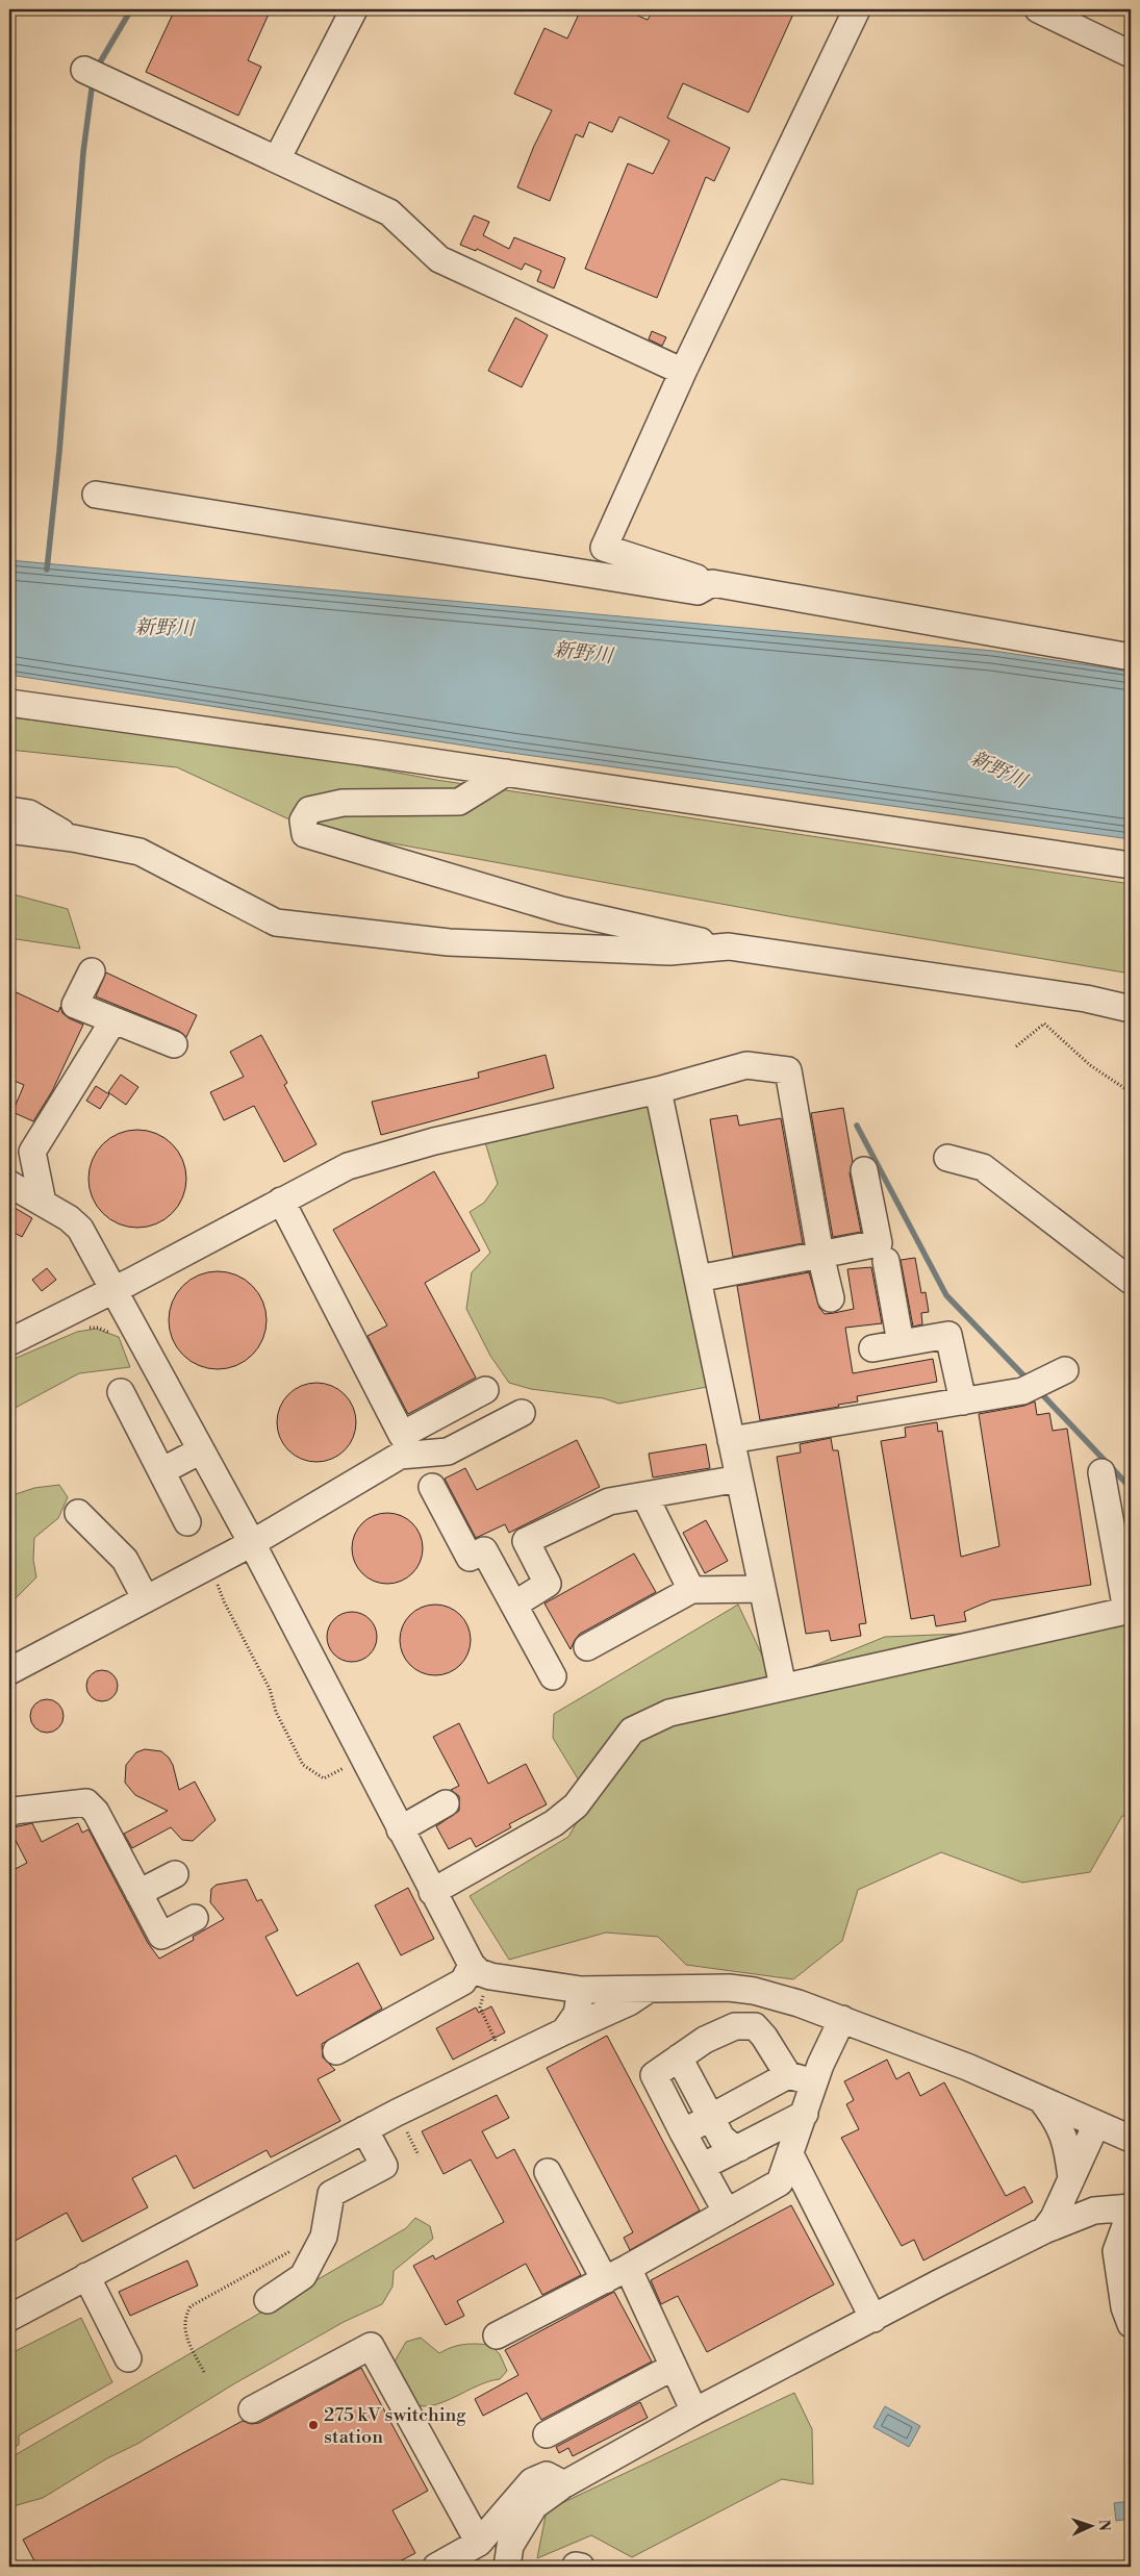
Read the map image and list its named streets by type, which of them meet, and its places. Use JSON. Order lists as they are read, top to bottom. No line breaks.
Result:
{"water":["新野川"],"places":["275 kV switching station"],"north":"right"}
